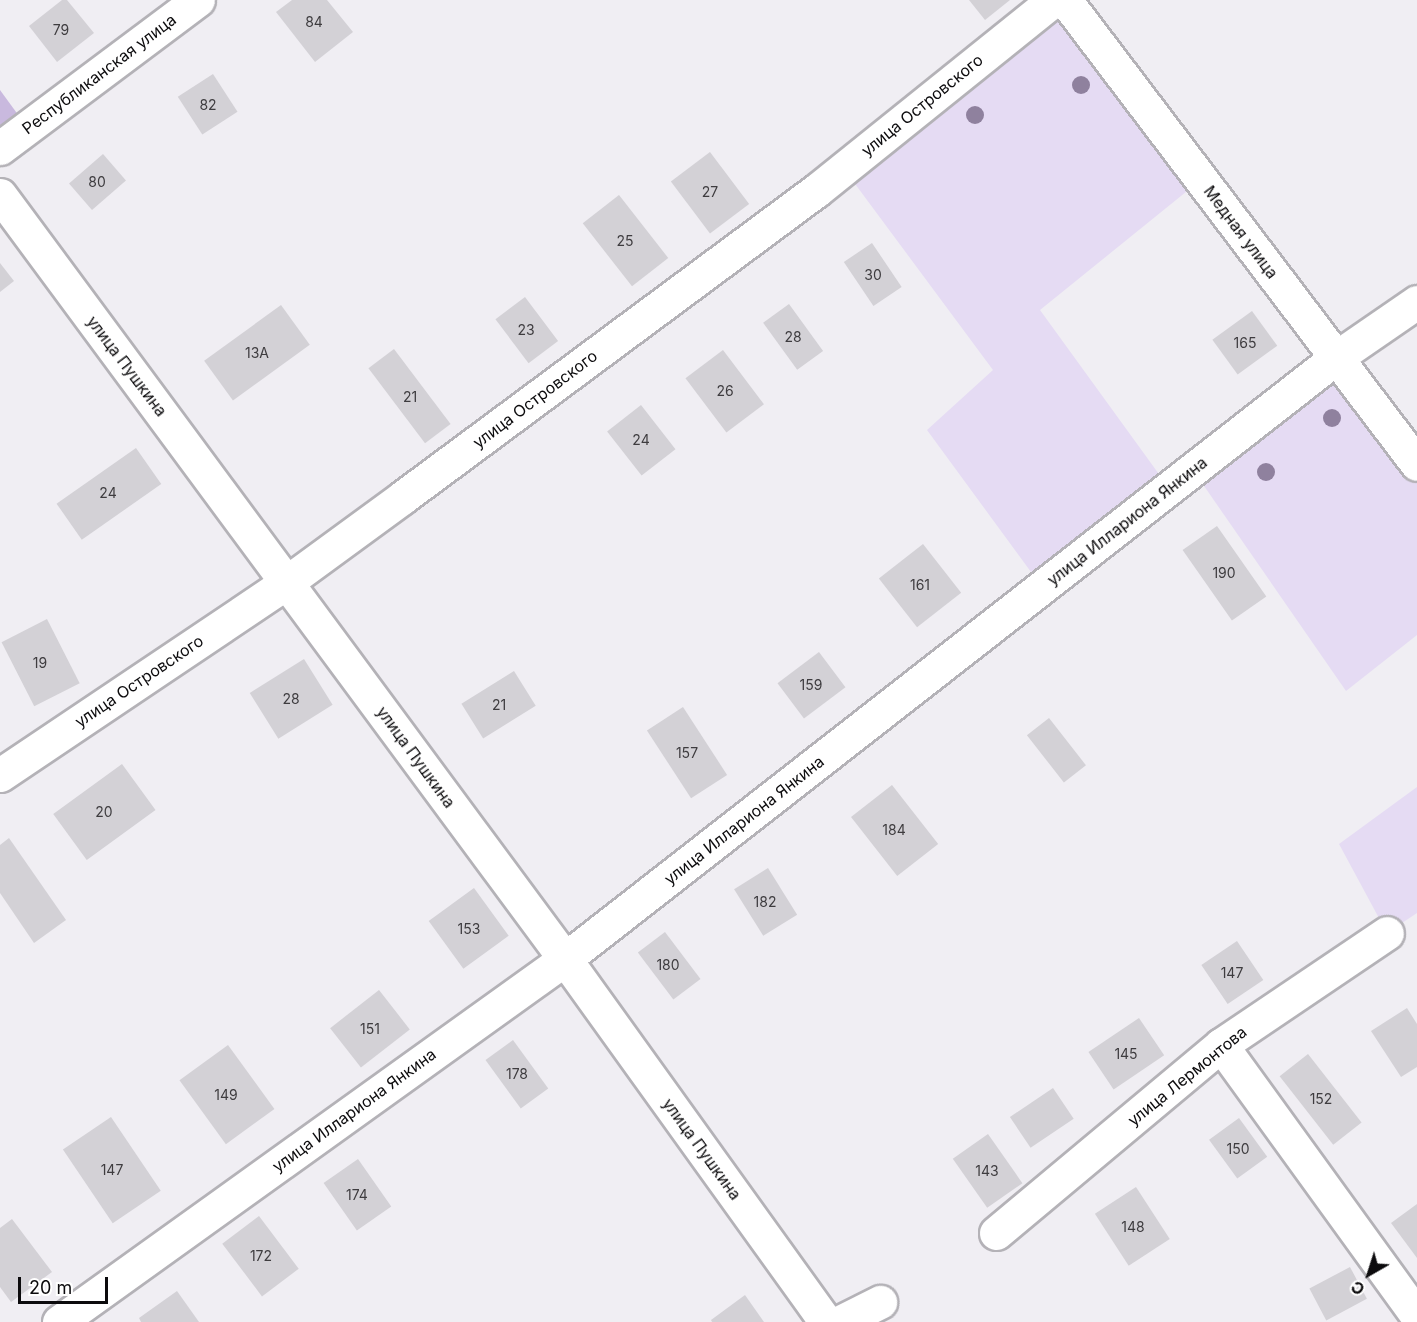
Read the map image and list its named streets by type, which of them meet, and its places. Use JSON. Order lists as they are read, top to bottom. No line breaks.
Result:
{"streets":{"street":["Республиканская улица","улица Островского","Медная улица","улица Пушкина","улица Иллариона Янкина","улица Лермонтова"]},"crossings":[["улица Островского","улица Пушкина"],["Медная улица","улица Иллариона Янкина"],["улица Пушкина","улица Иллариона Янкина"]],"house_numbers":["84","79","82","80","27","25","30","23","28","165","13А","26","21","24","24","190","161","19","159","28","21","157","20","184","182","153","180","147","151","145","178","149","152","150","147","143","174","148","172"],"scale_bar":"20 m","north":"bottom left"}
